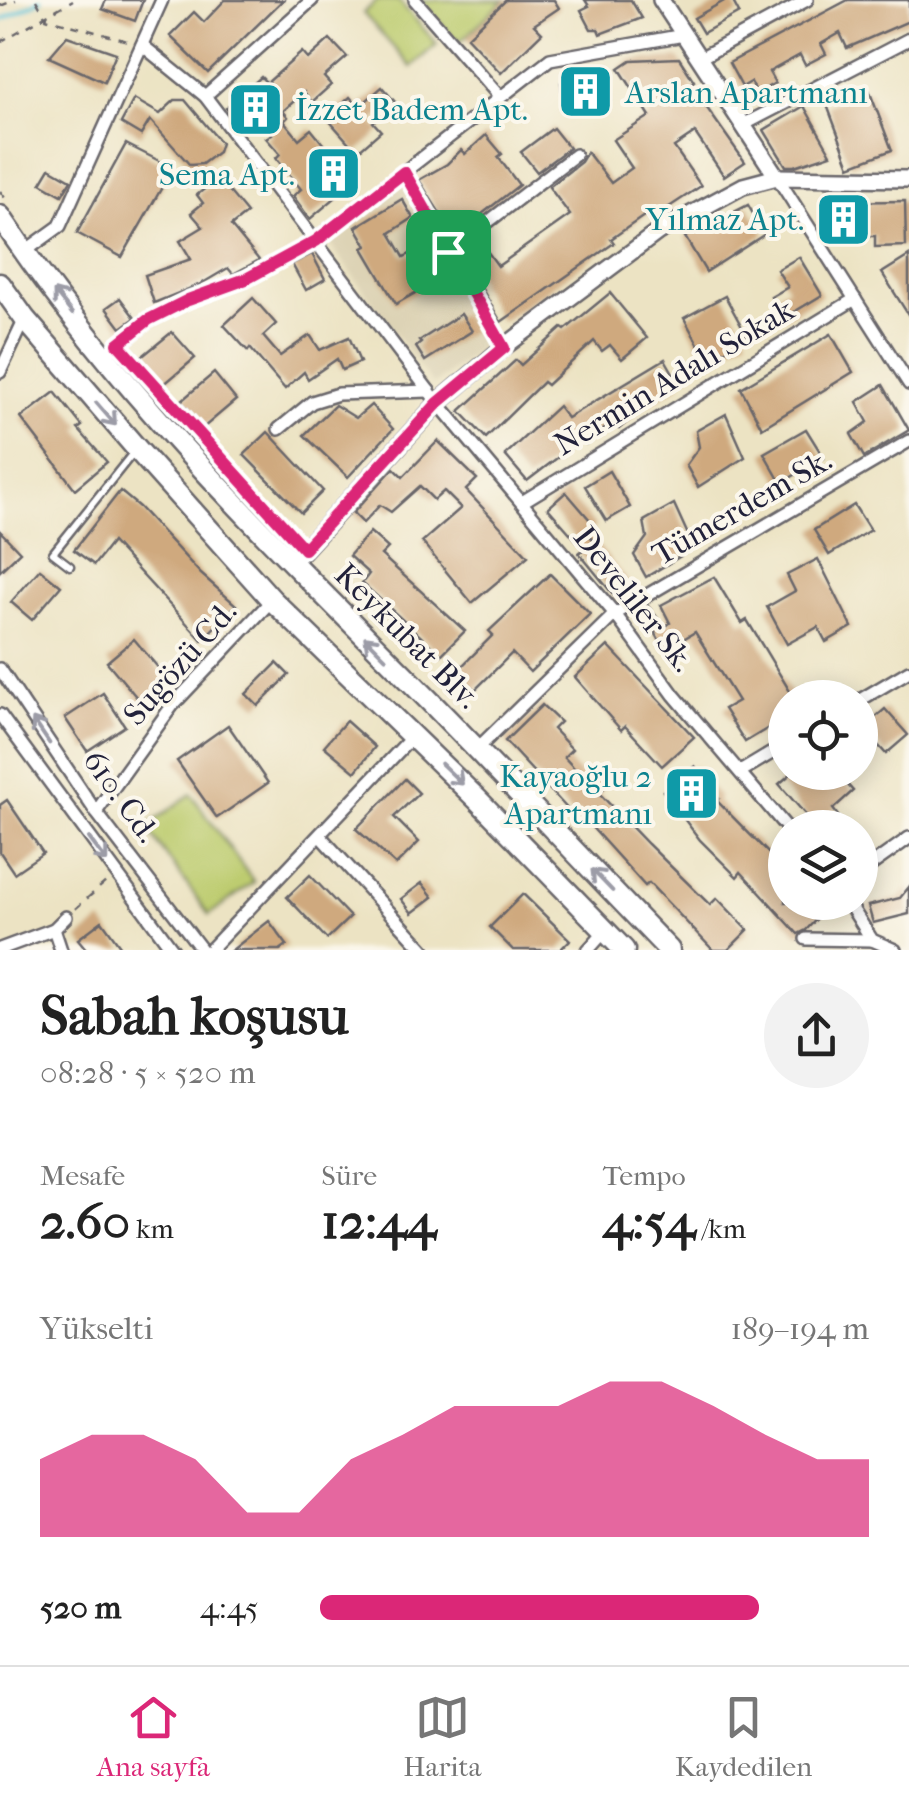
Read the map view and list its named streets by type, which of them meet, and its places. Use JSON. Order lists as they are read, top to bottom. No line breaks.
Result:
{"streets":{"highway":["Keykubat Blv."],"street":["Nermin Adalı Sokak","Tümerdem Sk.","Develiler Sk.","Sugözü Cd.","610. Cd."]},"crossings":[["Nermin Adalı Sokak","Develiler Sk."],["Tümerdem Sk.","Develiler Sk."],["Tümerdem Sk.","Keykubat Blv."],["Keykubat Blv.","Sugözü Cd."],["Sugözü Cd.","610. Cd."]],"places":{"building":["Arslan Apartmanı","İzzet Badem Apt.","Sema Apt.","Yılmaz Apt.","Kayaoğlu 2 Apartmanı"]},"page":{"heading":["Sabah koşusu","08:28 · 5 × 520 m"],"stats":[["Mesafe","2.60 km"],["Süre","12:44"],["Tempo","4:54 /km"]],"chart":["Yükselti","189–194 m"],"list":[{"name":"520 m","note":"4:45"}],"tabs":["Ana sayfa","Harita","Kaydedilen"]}}
